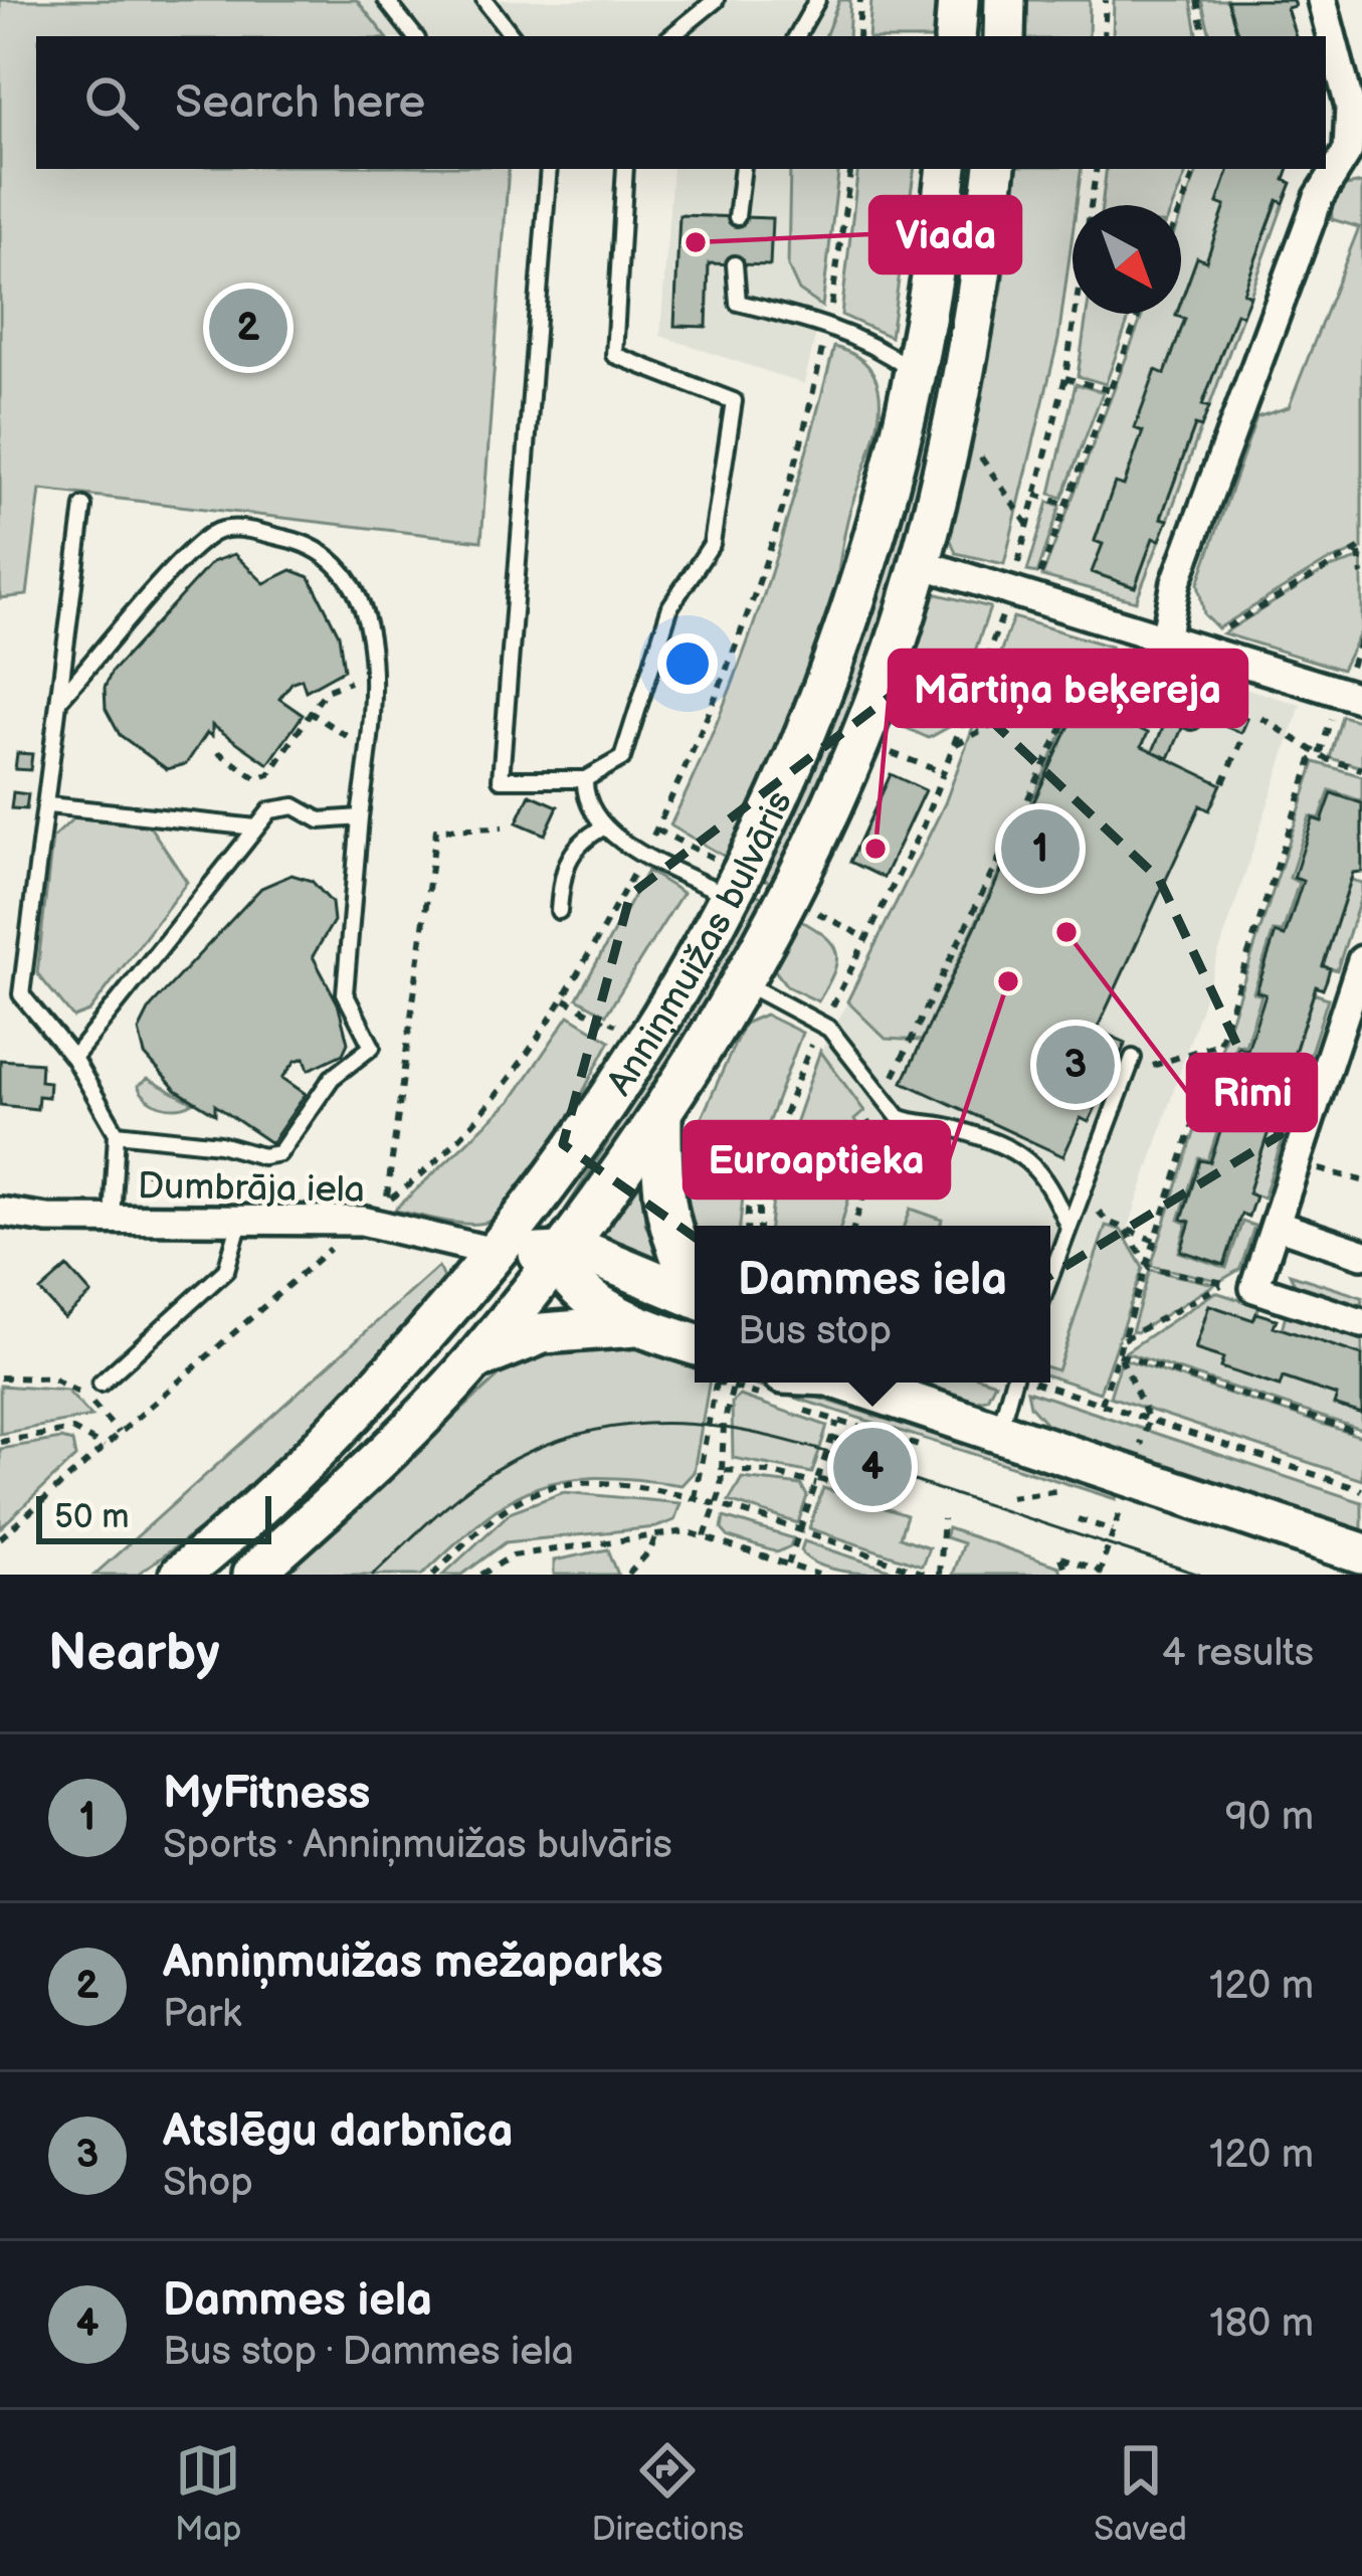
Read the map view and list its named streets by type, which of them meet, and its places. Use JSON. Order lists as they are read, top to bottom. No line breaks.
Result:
{"streets":{"street":["Anniņmuižas bulvāris","Dumbrāja iela"]},"crossings":[["Anniņmuižas bulvāris","Dumbrāja iela"]],"places":["Viada","Mārtiņa beķereja","Rimi","Euroaptieka"],"scale_bar":"50 m","north":"bottom right","page":{"search":"Search here","pins":["2","1","3","4"],"popup":["Dammes iela","Bus stop"],"scale":"50 m","heading":["Nearby","4 results"],"list":[{"mark":"1","name":"MyFitness","note":"Sports · Anniņmuižas bulvāris","value":"90 m"},{"mark":"2","name":"Anniņmuižas mežaparks","note":"Park","value":"120 m"},{"mark":"3","name":"Atslēgu darbnīca","note":"Shop","value":"120 m"},{"mark":"4","name":"Dammes iela","note":"Bus stop · Dammes iela","value":"180 m"}],"nav":["Map","Directions","Saved"]}}
